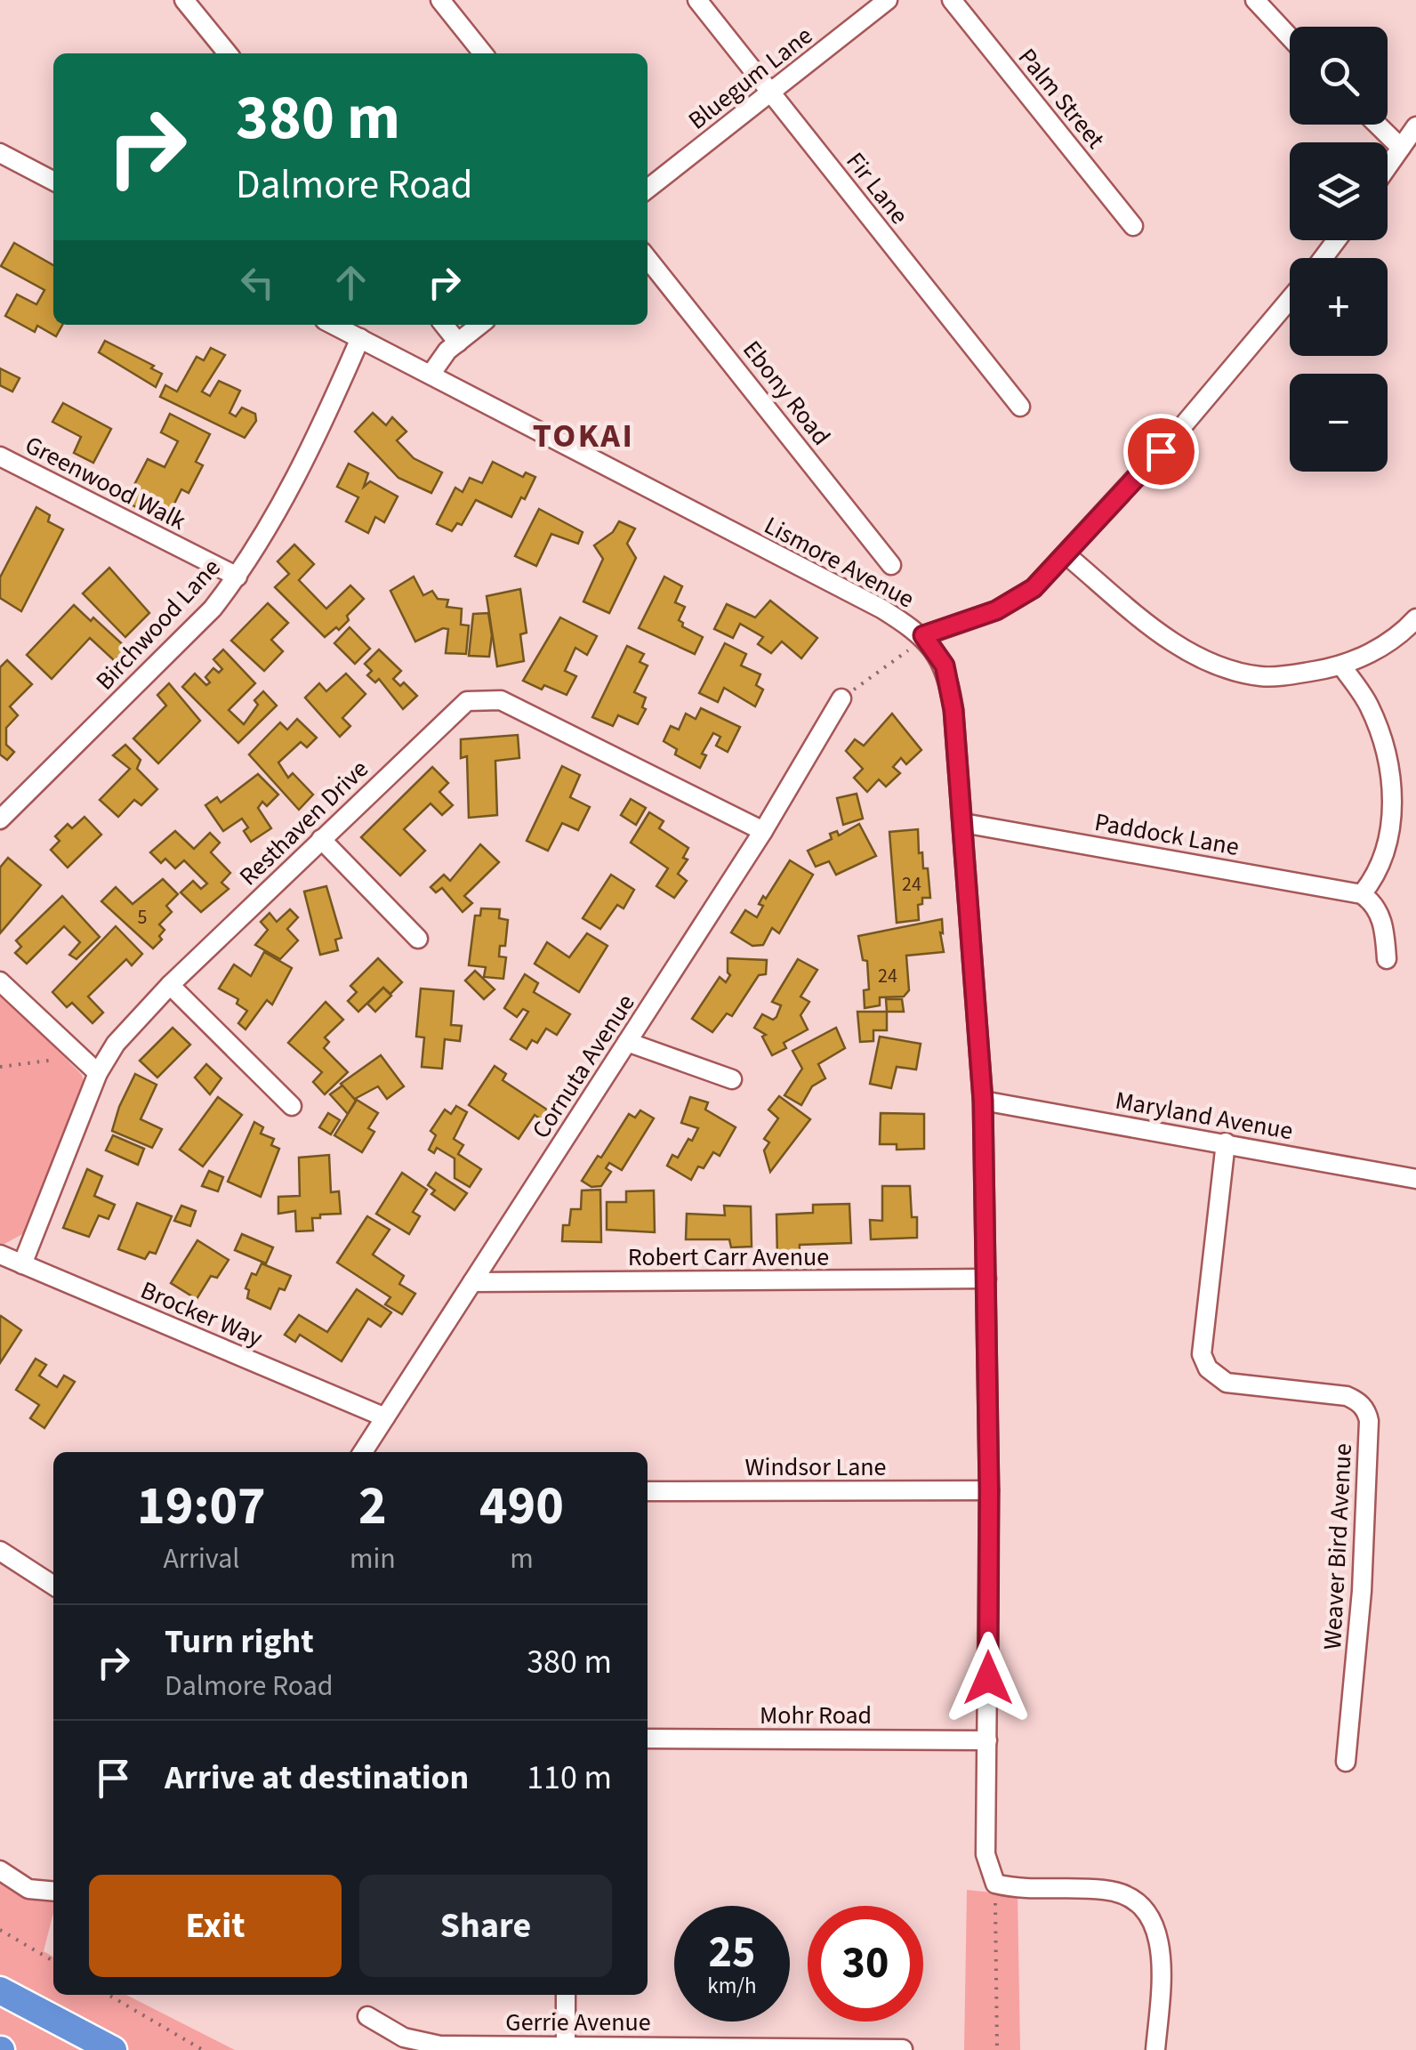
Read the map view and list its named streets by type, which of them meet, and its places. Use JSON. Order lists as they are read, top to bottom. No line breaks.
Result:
{"streets":{"street":["Bluegum Lane","Palm Street","Fir Lane","Ebony Road","Greenwood Walk","Lismore Avenue","Birchwood Lane","Resthaven Drive","Paddock Lane","Cornuta Avenue","Maryland Avenue","Robert Carr Avenue","Brocker Way","Windsor Lane","Weaver Bird Avenue","Mohr Road","Gerrie Avenue"]},"crossings":[["Bluegum Lane","Fir Lane"],["Greenwood Walk","Birchwood Lane"],["Lismore Avenue","Birchwood Lane"],["Lismore Avenue","Paddock Lane"],["Lismore Avenue","Maryland Avenue"],["Lismore Avenue","Robert Carr Avenue"],["Lismore Avenue","Windsor Lane"],["Lismore Avenue","Mohr Road"],["Resthaven Drive","Cornuta Avenue"],["Resthaven Drive","Brocker Way"],["Cornuta Avenue","Robert Carr Avenue"],["Cornuta Avenue","Brocker Way"],["Maryland Avenue","Weaver Bird Avenue"]],"districts":["TOKAI"],"house_numbers":["24","5","24"],"page":{"map_buttons":["+","−"],"turn":["380 m","Dalmore Road"],"eta":["19:07","Arrival","2","min","490","m"],"list":[{"name":"Turn right","note":"Dalmore Road","value":"380 m"},{"name":"Arrive at destination","value":"110 m"}],"buttons":["Exit","Share"],"speed":"25 km/h","limit":"30"}}
